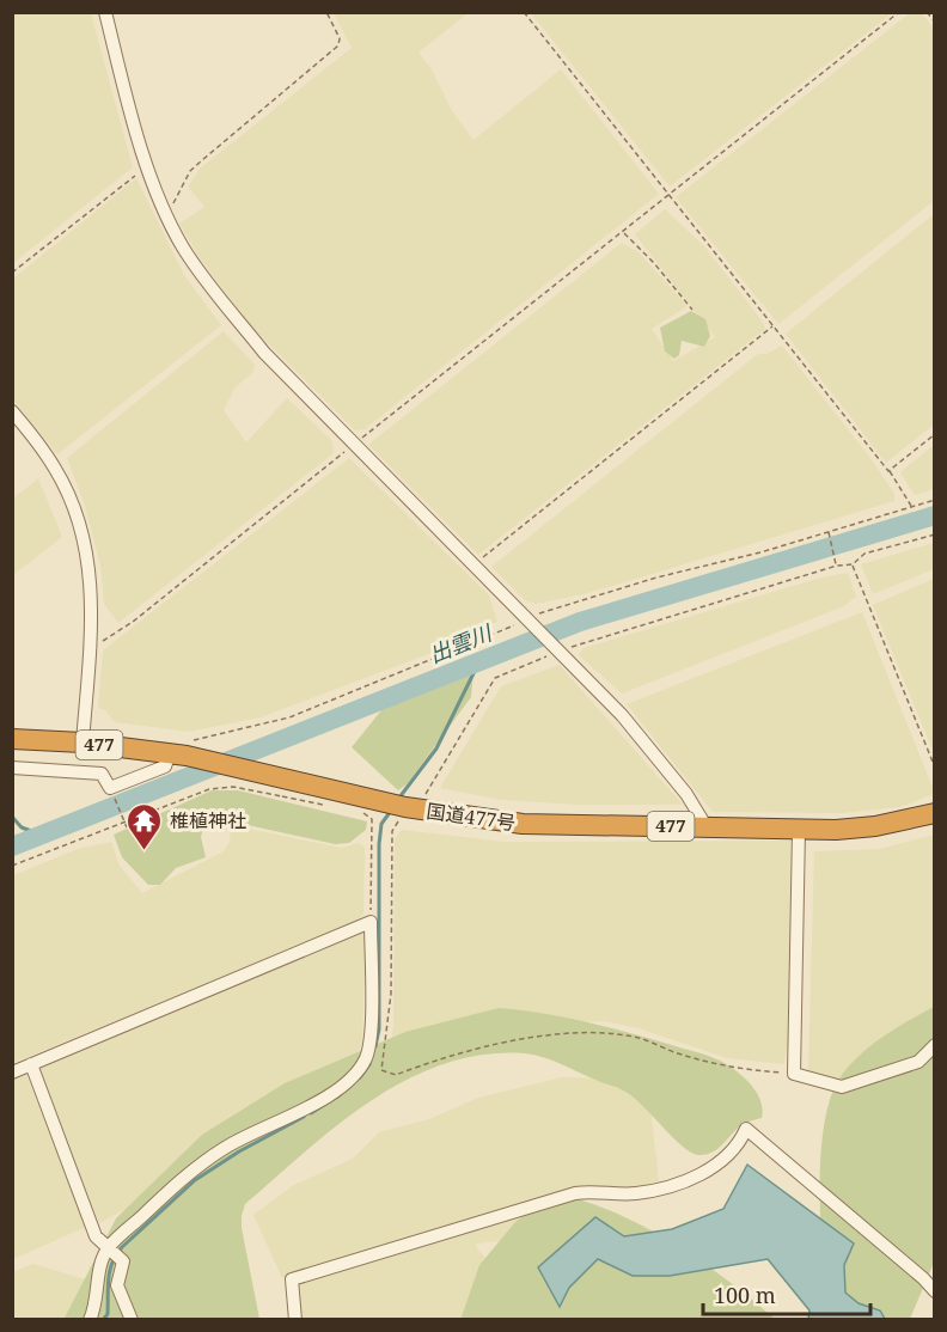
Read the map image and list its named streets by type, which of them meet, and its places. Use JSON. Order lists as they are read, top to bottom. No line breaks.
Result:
{"streets":{"highway":["477","国道477号"]},"water":["出雲川"],"places":{"temple":["椎植神社"]},"scale_bar":"100 m"}
